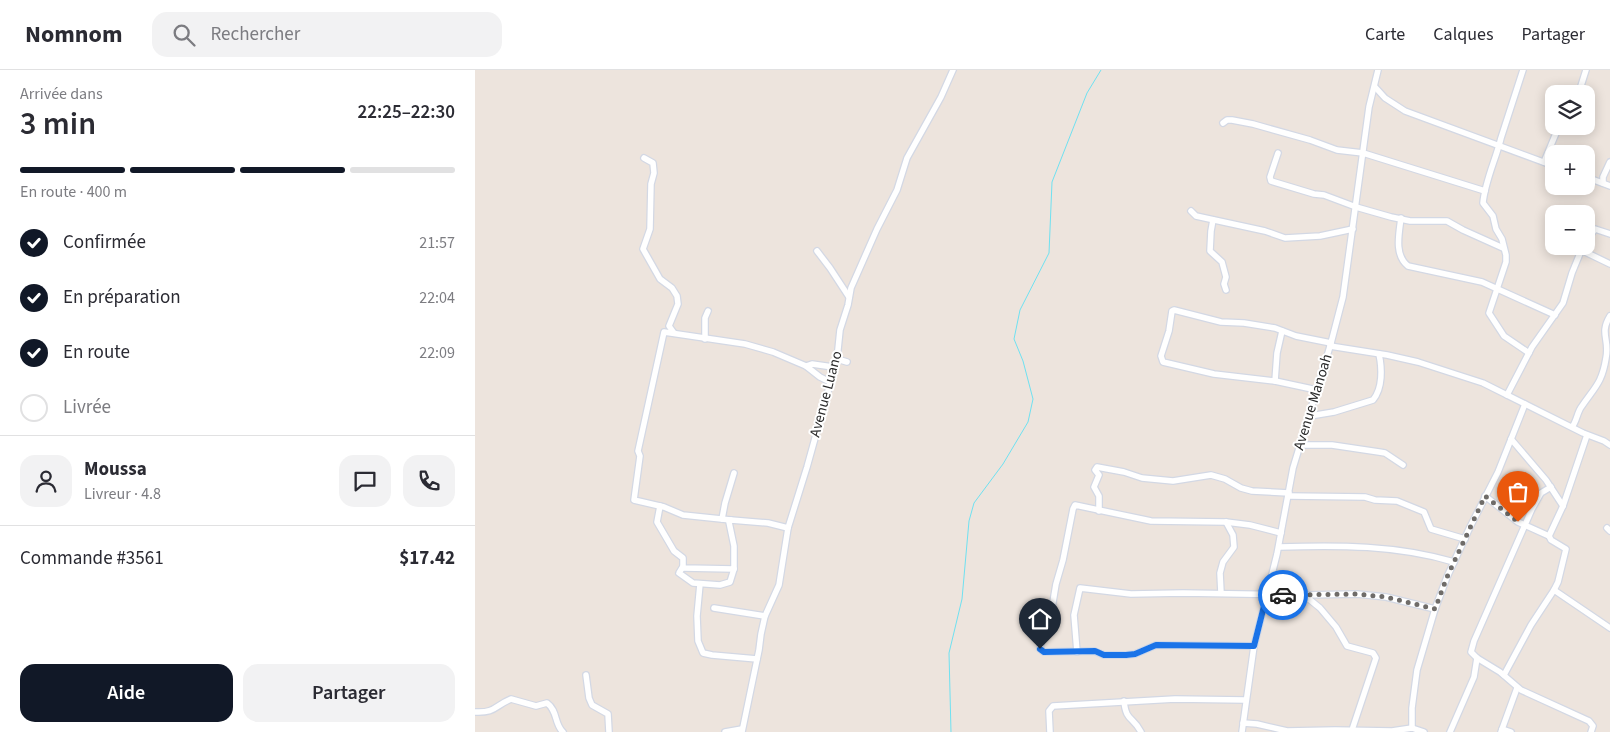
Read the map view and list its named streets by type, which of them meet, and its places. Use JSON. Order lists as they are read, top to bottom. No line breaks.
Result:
{"streets":{"street":["Avenue Luano","Avenue Manoah"]},"page":{"header":"Nomnom","search":"Rechercher","nav":["Carte","Calques","Partager"],"heading":["3 min","Arrivée dans","22:25–22:30"],"panel":["Moussa","Livreur · 4.8","Commande #3561","$17.42"],"map_buttons":["+","−"],"bar":"En route · 400 m","list":[["Confirmée","21:57"],["En préparation","22:04"],["En route","22:09"],"Livrée"],"buttons":["Aide","Partager"]}}
